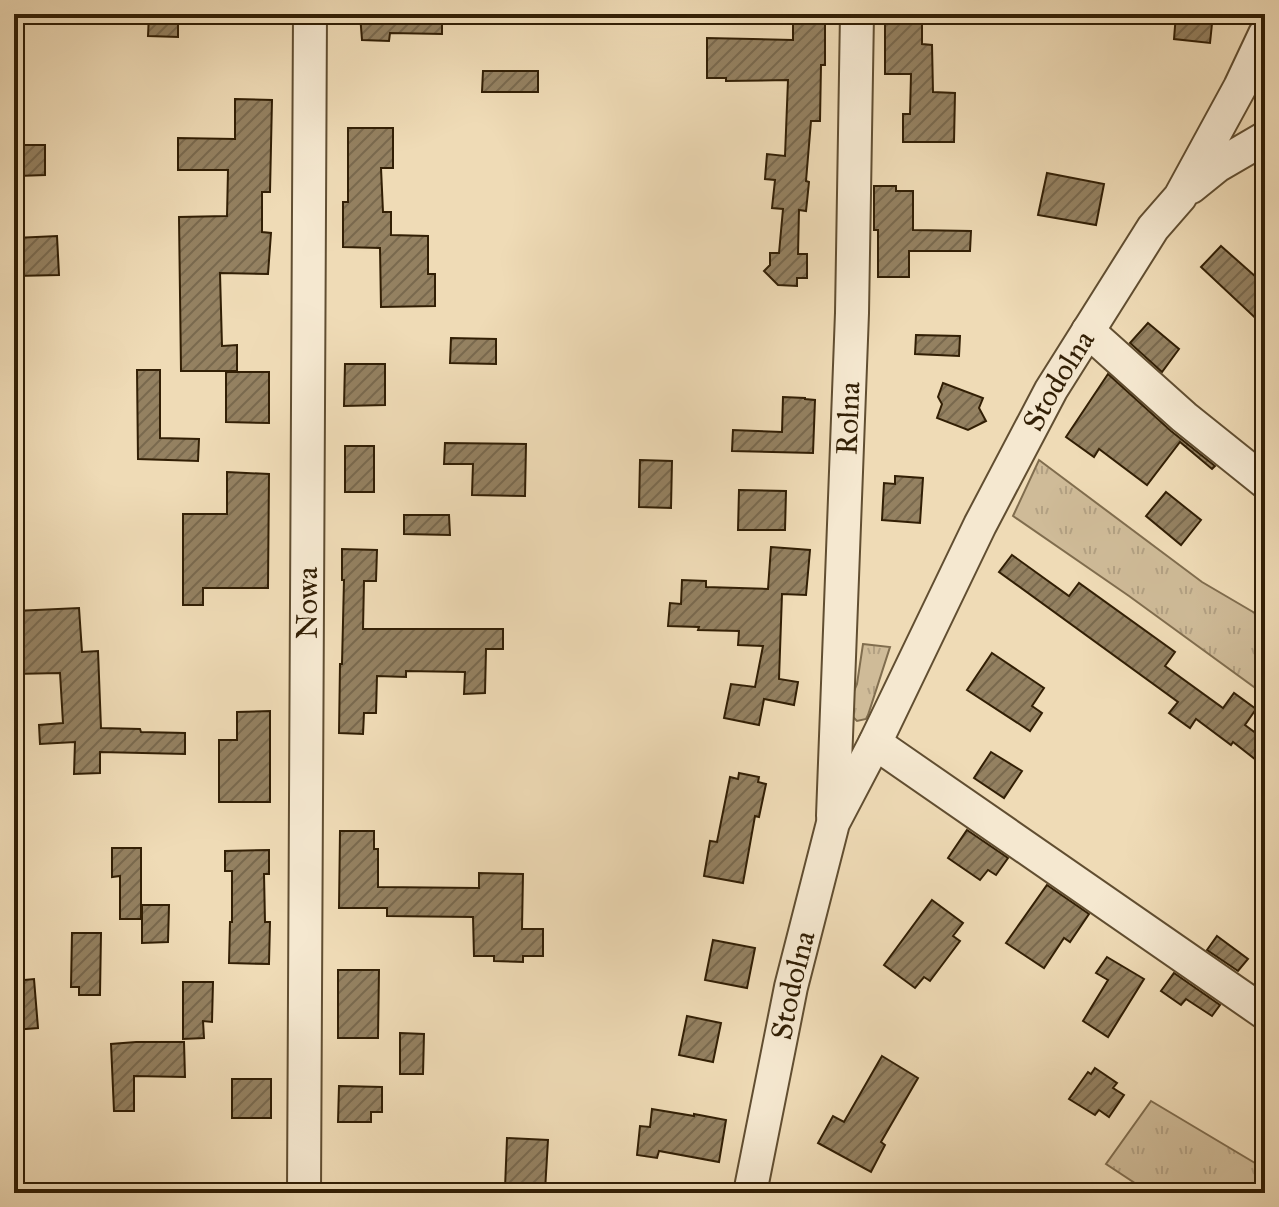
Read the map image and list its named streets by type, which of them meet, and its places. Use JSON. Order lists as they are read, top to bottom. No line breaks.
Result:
{"streets":{"street":["Stodolna","Rolna","Nowa"]},"crossings":[["Stodolna","Rolna"]]}
